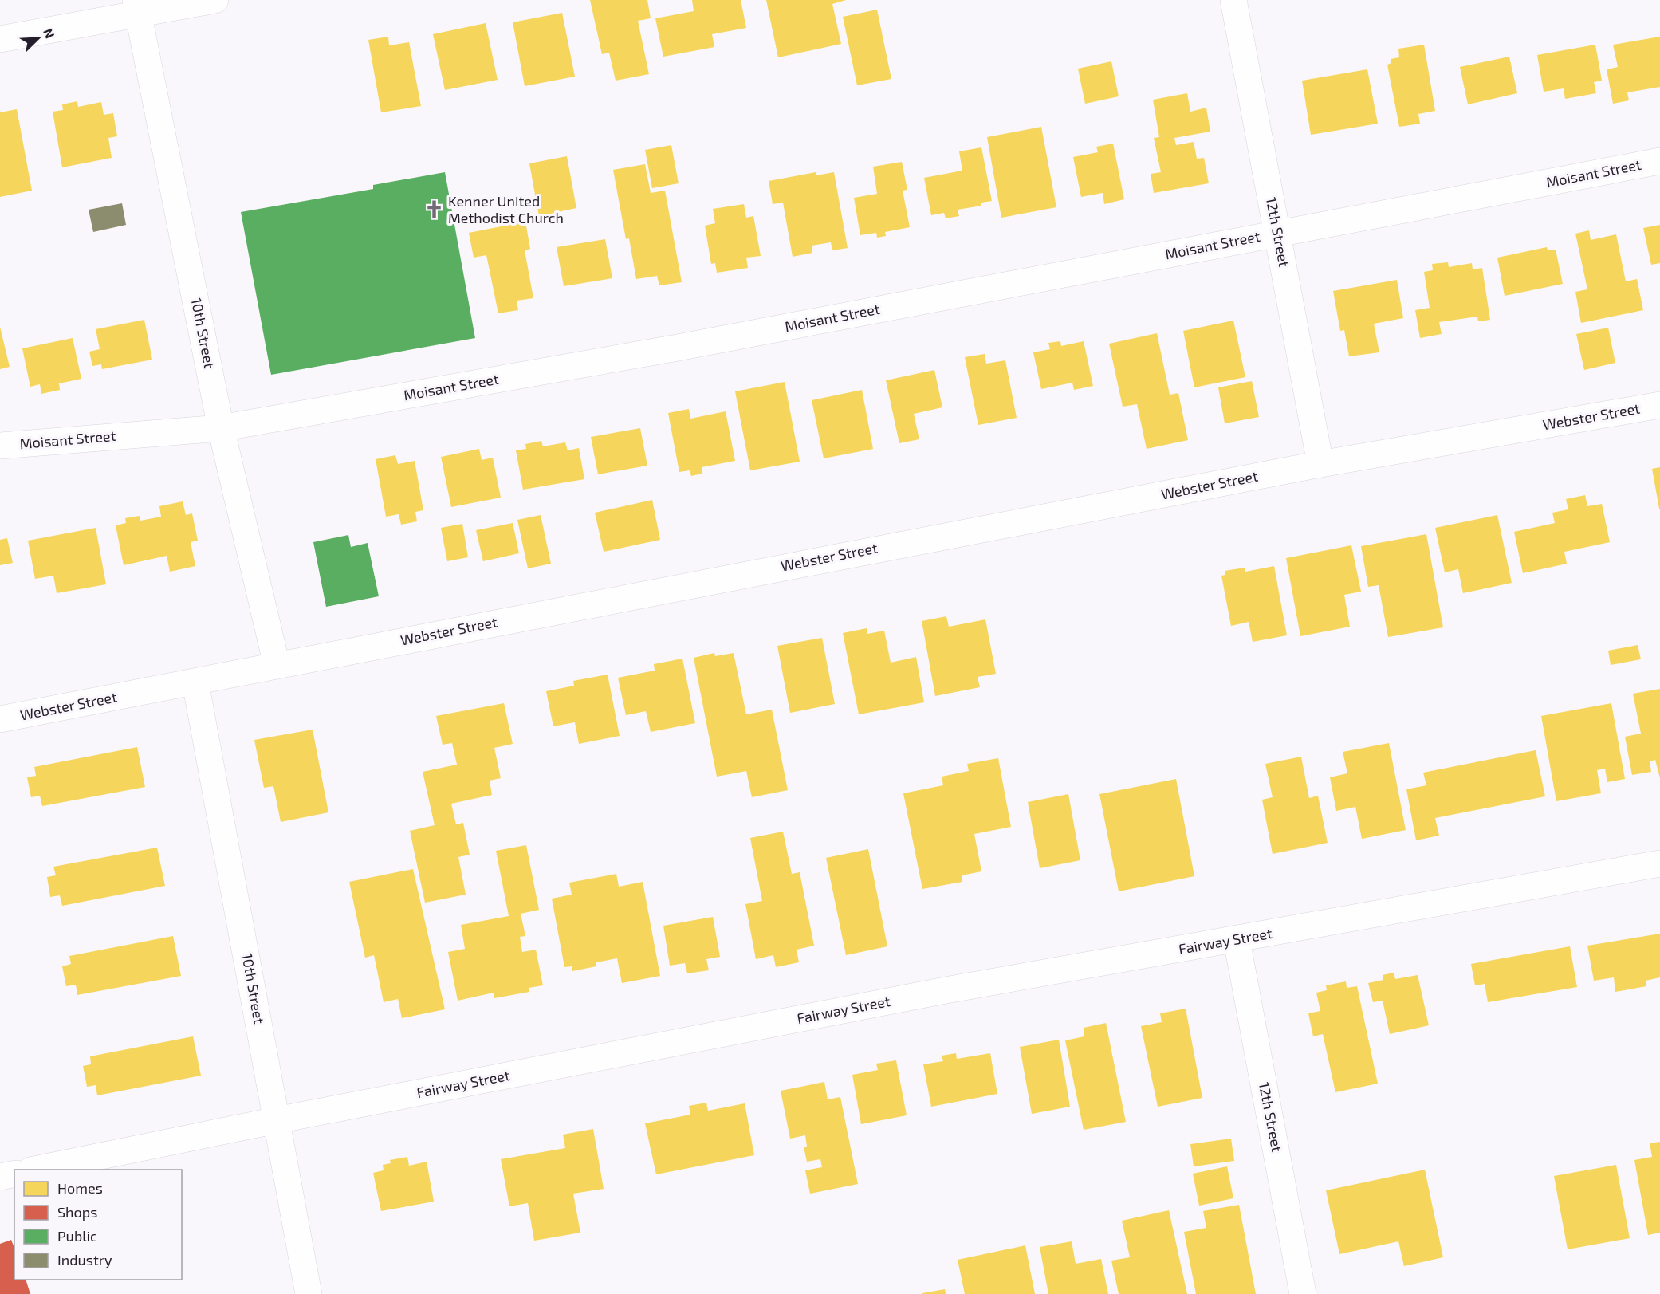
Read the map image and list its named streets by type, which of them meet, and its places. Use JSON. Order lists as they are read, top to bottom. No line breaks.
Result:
{"streets":{"street":["Moisant Street","12th Street","10th Street","Webster Street","Fairway Street"]},"crossings":[["Moisant Street","12th Street"],["Moisant Street","10th Street"],["12th Street","Webster Street"],["12th Street","Fairway Street"],["10th Street","Webster Street"],["10th Street","Fairway Street"]],"places":{"church":["Kenner United Methodist Church"]},"legend":["Homes","Shops","Public","Industry"],"north":"top right"}
